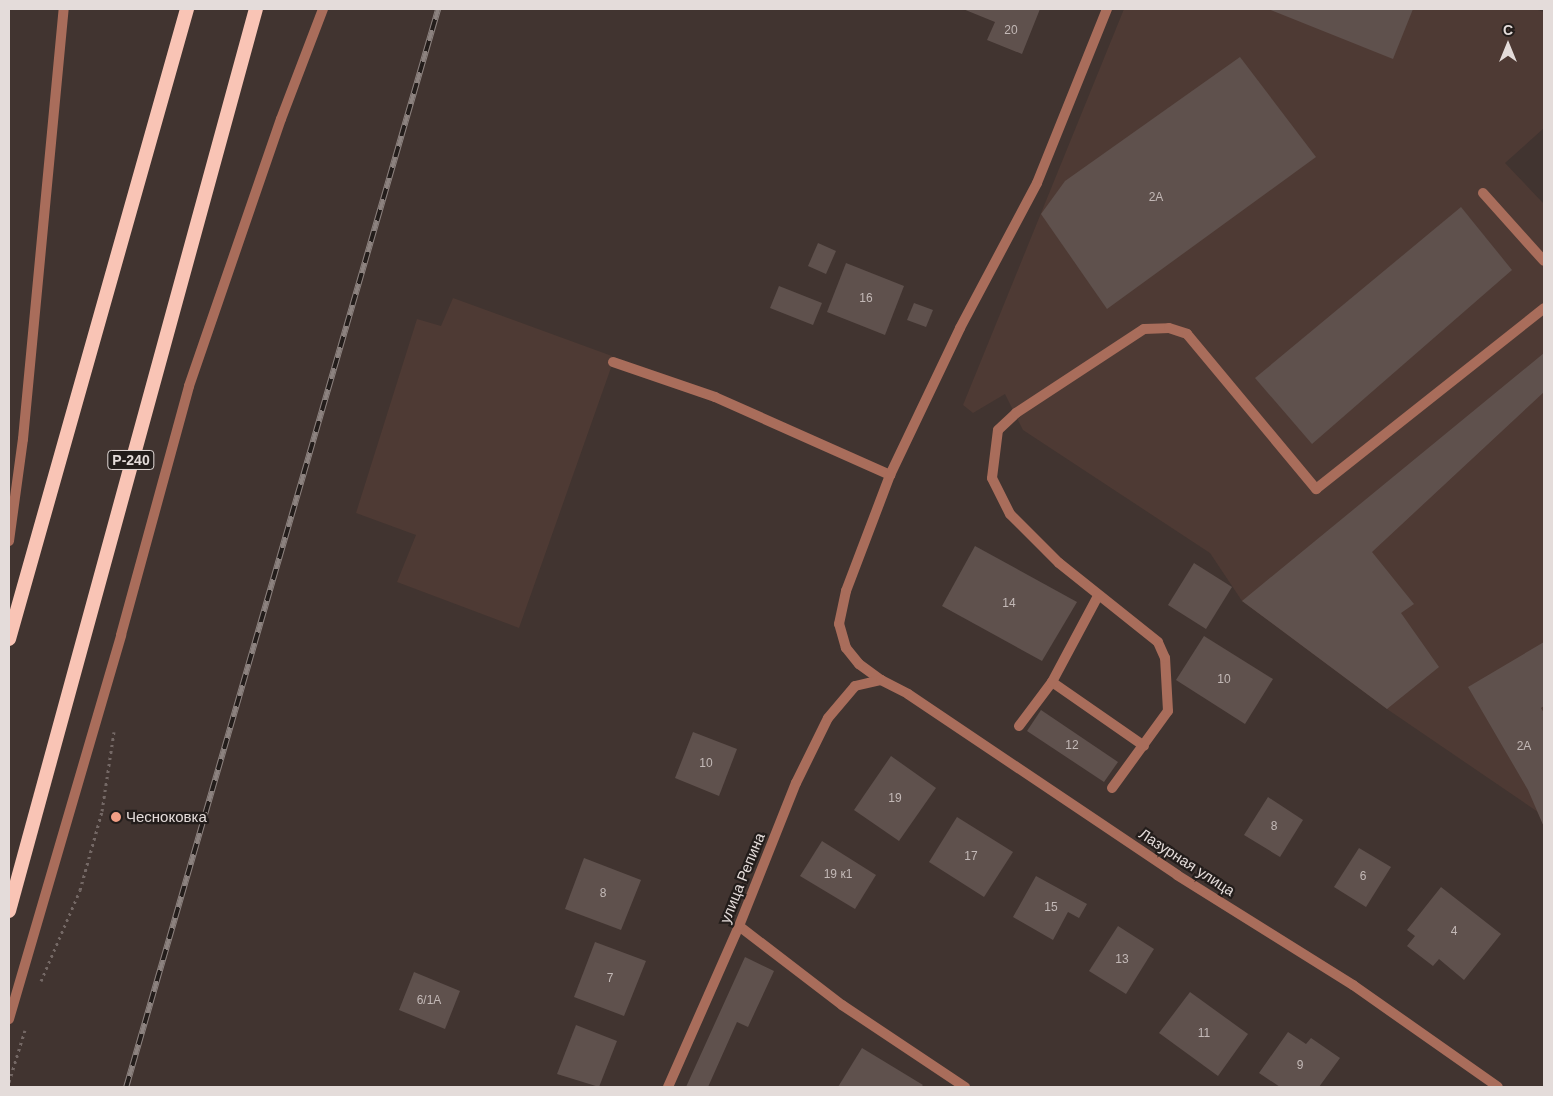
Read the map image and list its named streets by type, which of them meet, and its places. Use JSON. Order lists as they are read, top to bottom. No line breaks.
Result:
{"streets":{"highway":["Р-240"],"street":["Лазурная улица","улица Репина"]},"crossings":[["Лазурная улица","улица Репина"]],"places":["Чесноковка"],"house_numbers":["20","2А","16","14","10","12","2А","10","19","8","17","19 к1","6","8","15","4","13","7","6/1А","11","9"],"north":"top"}
